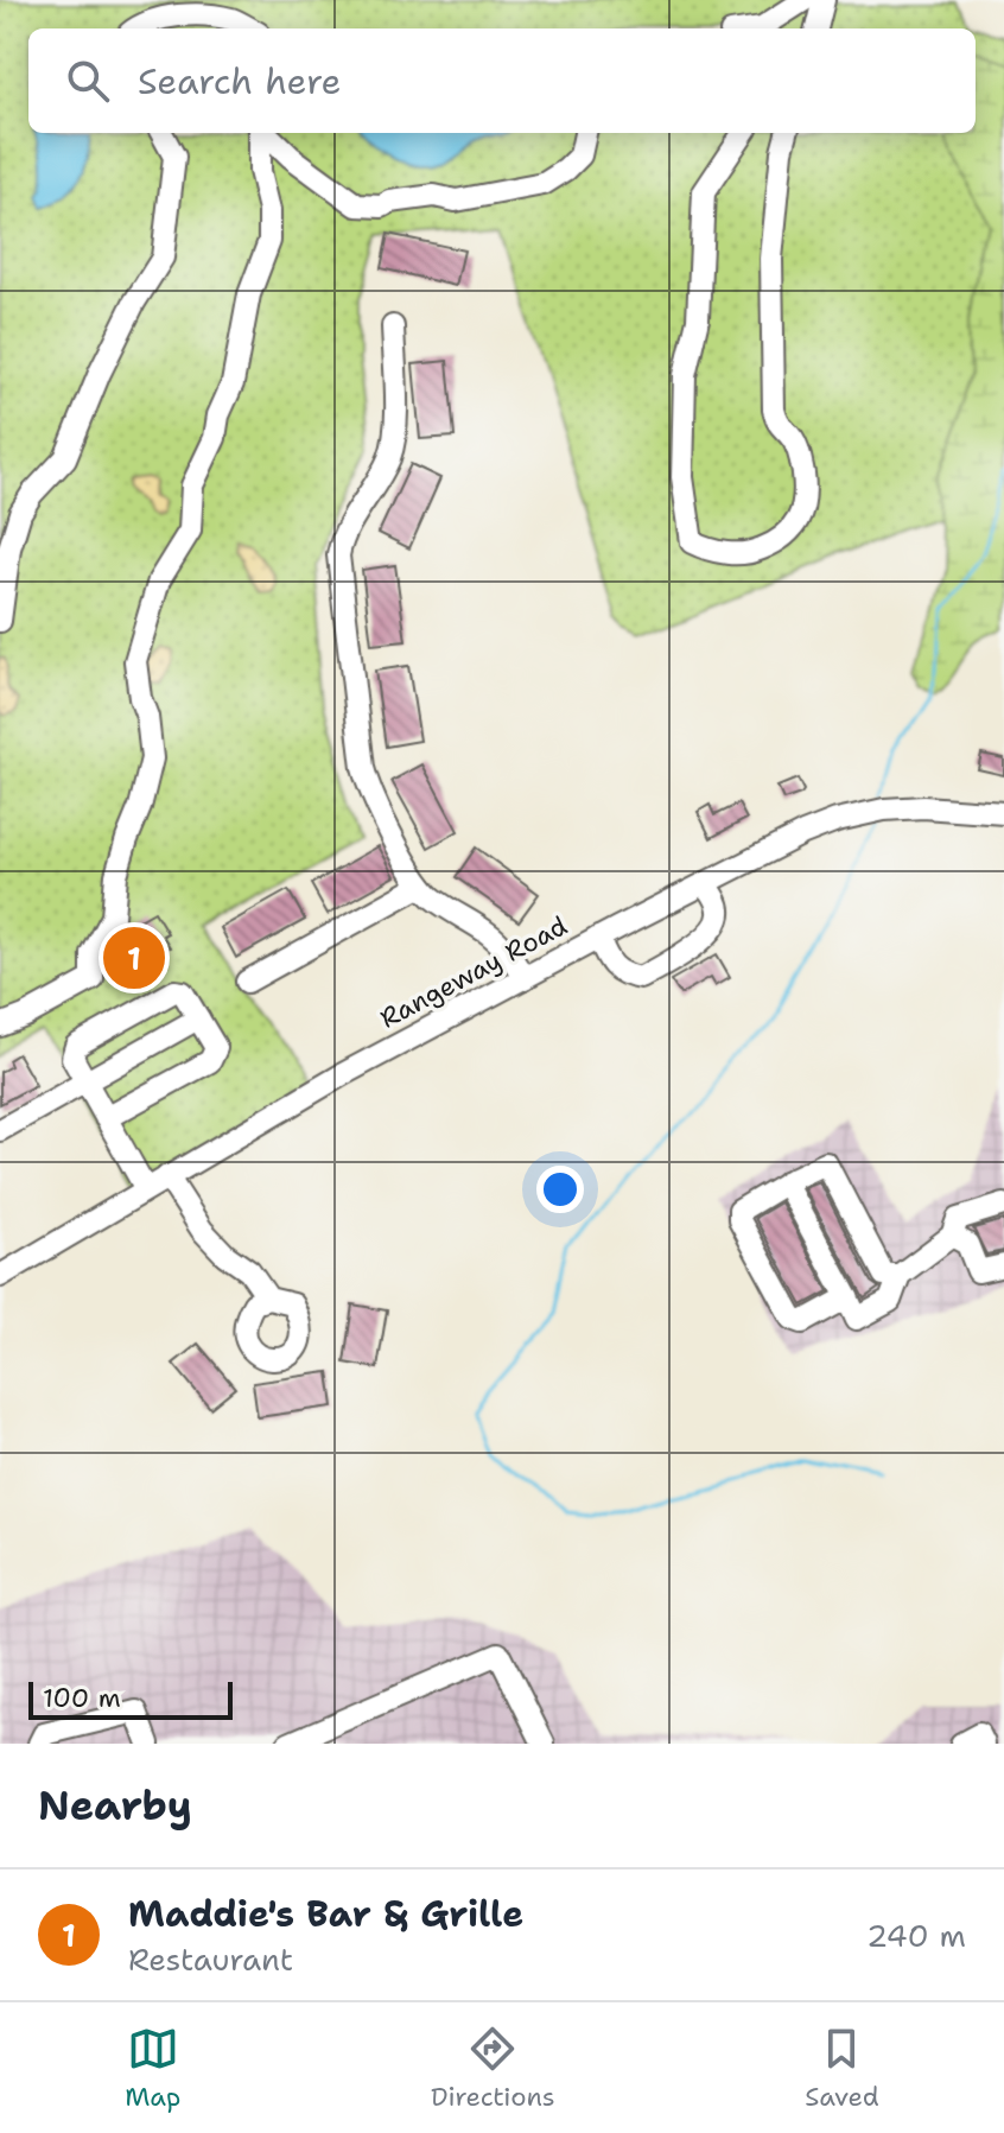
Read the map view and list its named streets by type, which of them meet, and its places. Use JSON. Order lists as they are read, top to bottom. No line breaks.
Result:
{"streets":{"street":["Rangeway Road"]},"scale_bar":"100 m","page":{"search":"Search here","pins":"1","scale":"100 m","heading":"Nearby","list":[{"mark":"1","name":"Maddie's Bar & Grille","note":"Restaurant","value":"240 m"}],"nav":["Map","Directions","Saved"]}}
